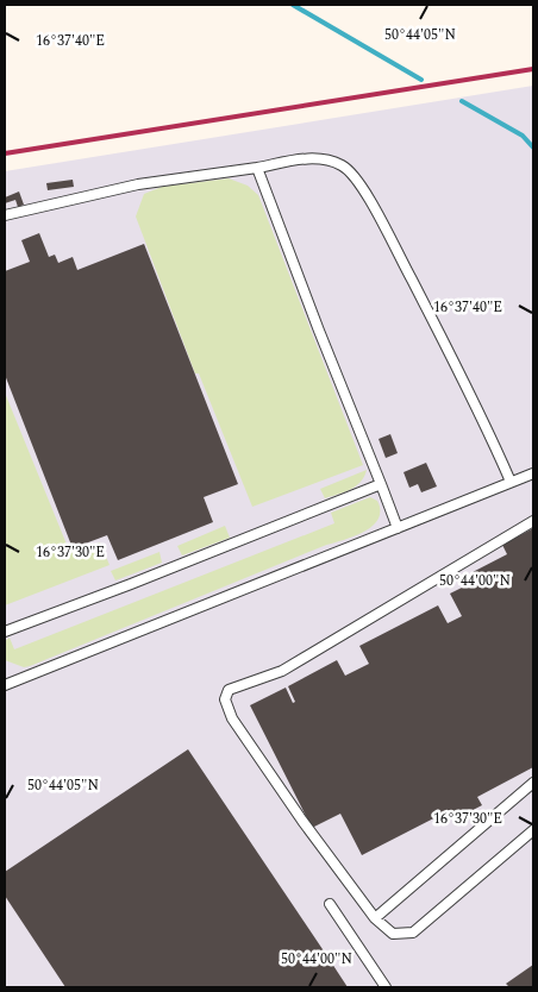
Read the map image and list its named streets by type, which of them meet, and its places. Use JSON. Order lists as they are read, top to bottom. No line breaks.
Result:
{"coordinates":["50°44'05\"N","16°37'40\"E","16°37'30\"E","50°44'00\"N"]}
